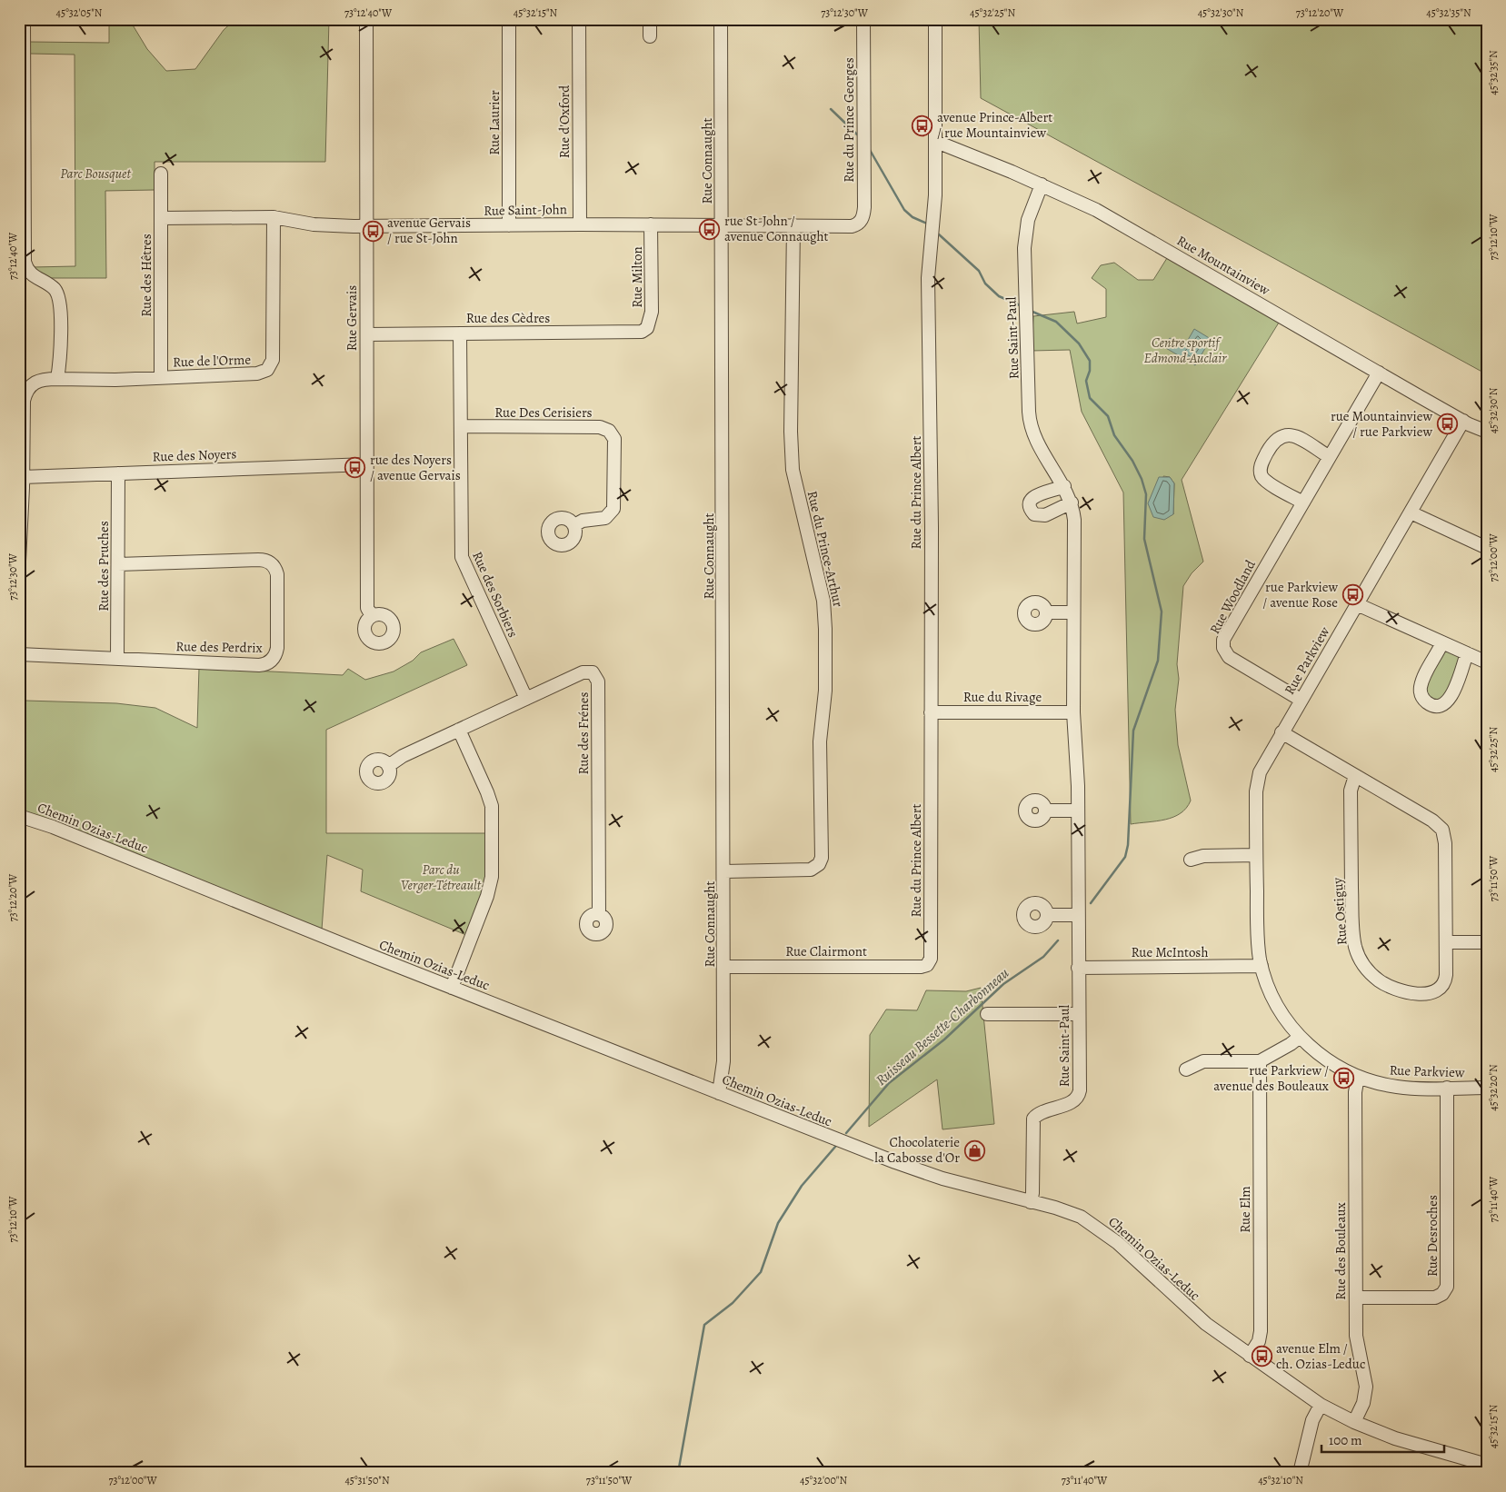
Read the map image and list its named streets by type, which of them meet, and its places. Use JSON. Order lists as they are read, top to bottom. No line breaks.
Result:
{"streets":{"street":["Rue du Prince Georges","Rue d'Oxford","Rue Laurier","Rue Connaught","Rue Saint-John","Rue Mountainview","Rue des Hêtres","Rue Milton","Rue Gervais","Rue des Cèdres","Rue Saint-Paul","Rue de l'Orme","Rue Des Cerisiers","Rue des Noyers","Rue du Prince Albert","Rue du Prince-Arthur","Rue des Pruches","Rue des Sorbiers","Rue Woodland","Rue des Perdrix","Rue Parkview","Rue du Rivage","Rue des Frénes","Chemin Ozias-Leduc","Rue Ostiguy","Rue Clairmont","Rue McIntosh","Rue Elm","Rue Desroches","Rue des Bouleaux"]},"crossings":[["Rue du Prince Georges","Rue Saint-John"],["Rue d'Oxford","Rue Saint-John"],["Rue Laurier","Rue Saint-John"],["Rue Connaught","Rue Saint-John"],["Rue Connaught","Rue du Prince-Arthur"],["Rue Connaught","Chemin Ozias-Leduc"],["Rue Connaught","Rue Clairmont"],["Rue Saint-John","Rue des Hêtres"],["Rue Saint-John","Rue Milton"],["Rue Saint-John","Rue Gervais"],["Rue Saint-John","Rue de l'Orme"],["Rue Saint-John","Rue du Prince-Arthur"],["Rue Mountainview","Rue Saint-Paul"],["Rue Mountainview","Rue du Prince Albert"],["Rue Mountainview","Rue Woodland"],["Rue Mountainview","Rue Parkview"],["Rue des Hêtres","Rue de l'Orme"],["Rue Milton","Rue des Cèdres"],["Rue Gervais","Rue des Cèdres"],["Rue Gervais","Rue des Noyers"],["Rue des Cèdres","Rue des Sorbiers"],["Rue Saint-Paul","Rue du Rivage"],["Rue Saint-Paul","Chemin Ozias-Leduc"],["Rue Saint-Paul","Rue McIntosh"],["Rue de l'Orme","Rue des Noyers"],["Rue Des Cerisiers","Rue des Sorbiers"],["Rue des Noyers","Rue des Pruches"],["Rue du Prince Albert","Rue du Rivage"],["Rue du Prince Albert","Rue Clairmont"],["Rue des Pruches","Rue des Perdrix"],["Rue des Sorbiers","Rue des Frénes"],["Rue Woodland","Rue Parkview"],["Rue Parkview","Rue Ostiguy"],["Rue Parkview","Rue McIntosh"],["Rue Parkview","Rue Desroches"],["Rue Parkview","Rue des Bouleaux"],["Chemin Ozias-Leduc","Rue Elm"],["Chemin Ozias-Leduc","Rue des Bouleaux"],["Rue Desroches","Rue des Bouleaux"]],"water":["Ruisseau Bessette-Charbonneau"],"parks":["Parc Bousquet","Centre sportif Edmond-Auclair","Parc du Verger-Tétreault"],"places":{"bus stop":["avenue Prince-Albert / rue Mountainview","rue St-John / avenue Connaught","avenue Gervais / rue St-John","rue Mountainview / rue Parkview","rue des Noyers / avenue Gervais","rue Parkview / avenue Rose","rue Parkview / avenue des Bouleaux","avenue Elm / ch. Ozias-Leduc"],"shop":["Chocolaterie la Cabosse d'Or"]},"scale_bar":"100 m","coordinates":["45°32'05\"N","73°12'40\"W","45°32'15\"N","73°12'30\"W","45°32'25\"N","45°32'30\"N","73°12'20\"W","45°32'35\"N","73°12'10\"W","73°12'00\"W","73°11'50\"W","45°32'20\"N","73°11'40\"W","45°31'50\"N","45°32'00\"N","45°32'10\"N"]}
